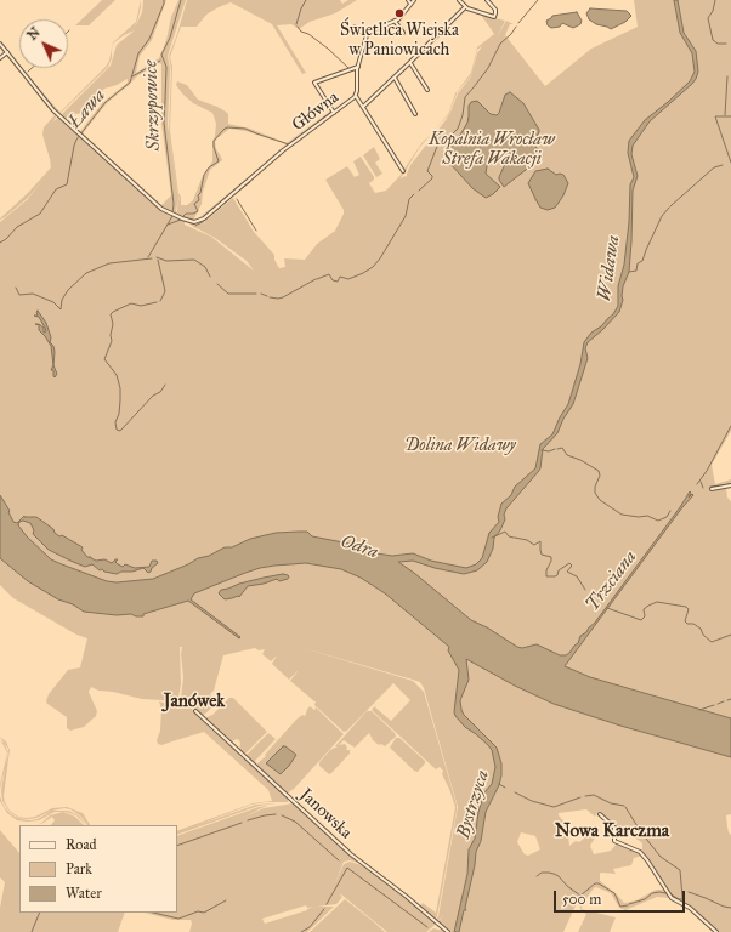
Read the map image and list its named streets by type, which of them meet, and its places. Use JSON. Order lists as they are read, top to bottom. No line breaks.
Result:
{"streets":{"street":["Główna","Janowska"]},"districts":["Janówek","Nowa Karczma"],"water":["Skrzypowice","Ława","Widawa","Odra","Trzciana","Bystrzyca"],"parks":["Kopalnia Wrocław Strefa Wakacji","Dolina Widawy"],"places":["Świetlica Wiejska w Paniowicach"],"legend":["Road","Park","Water"],"scale_bar":"500 m","north":"top left"}
